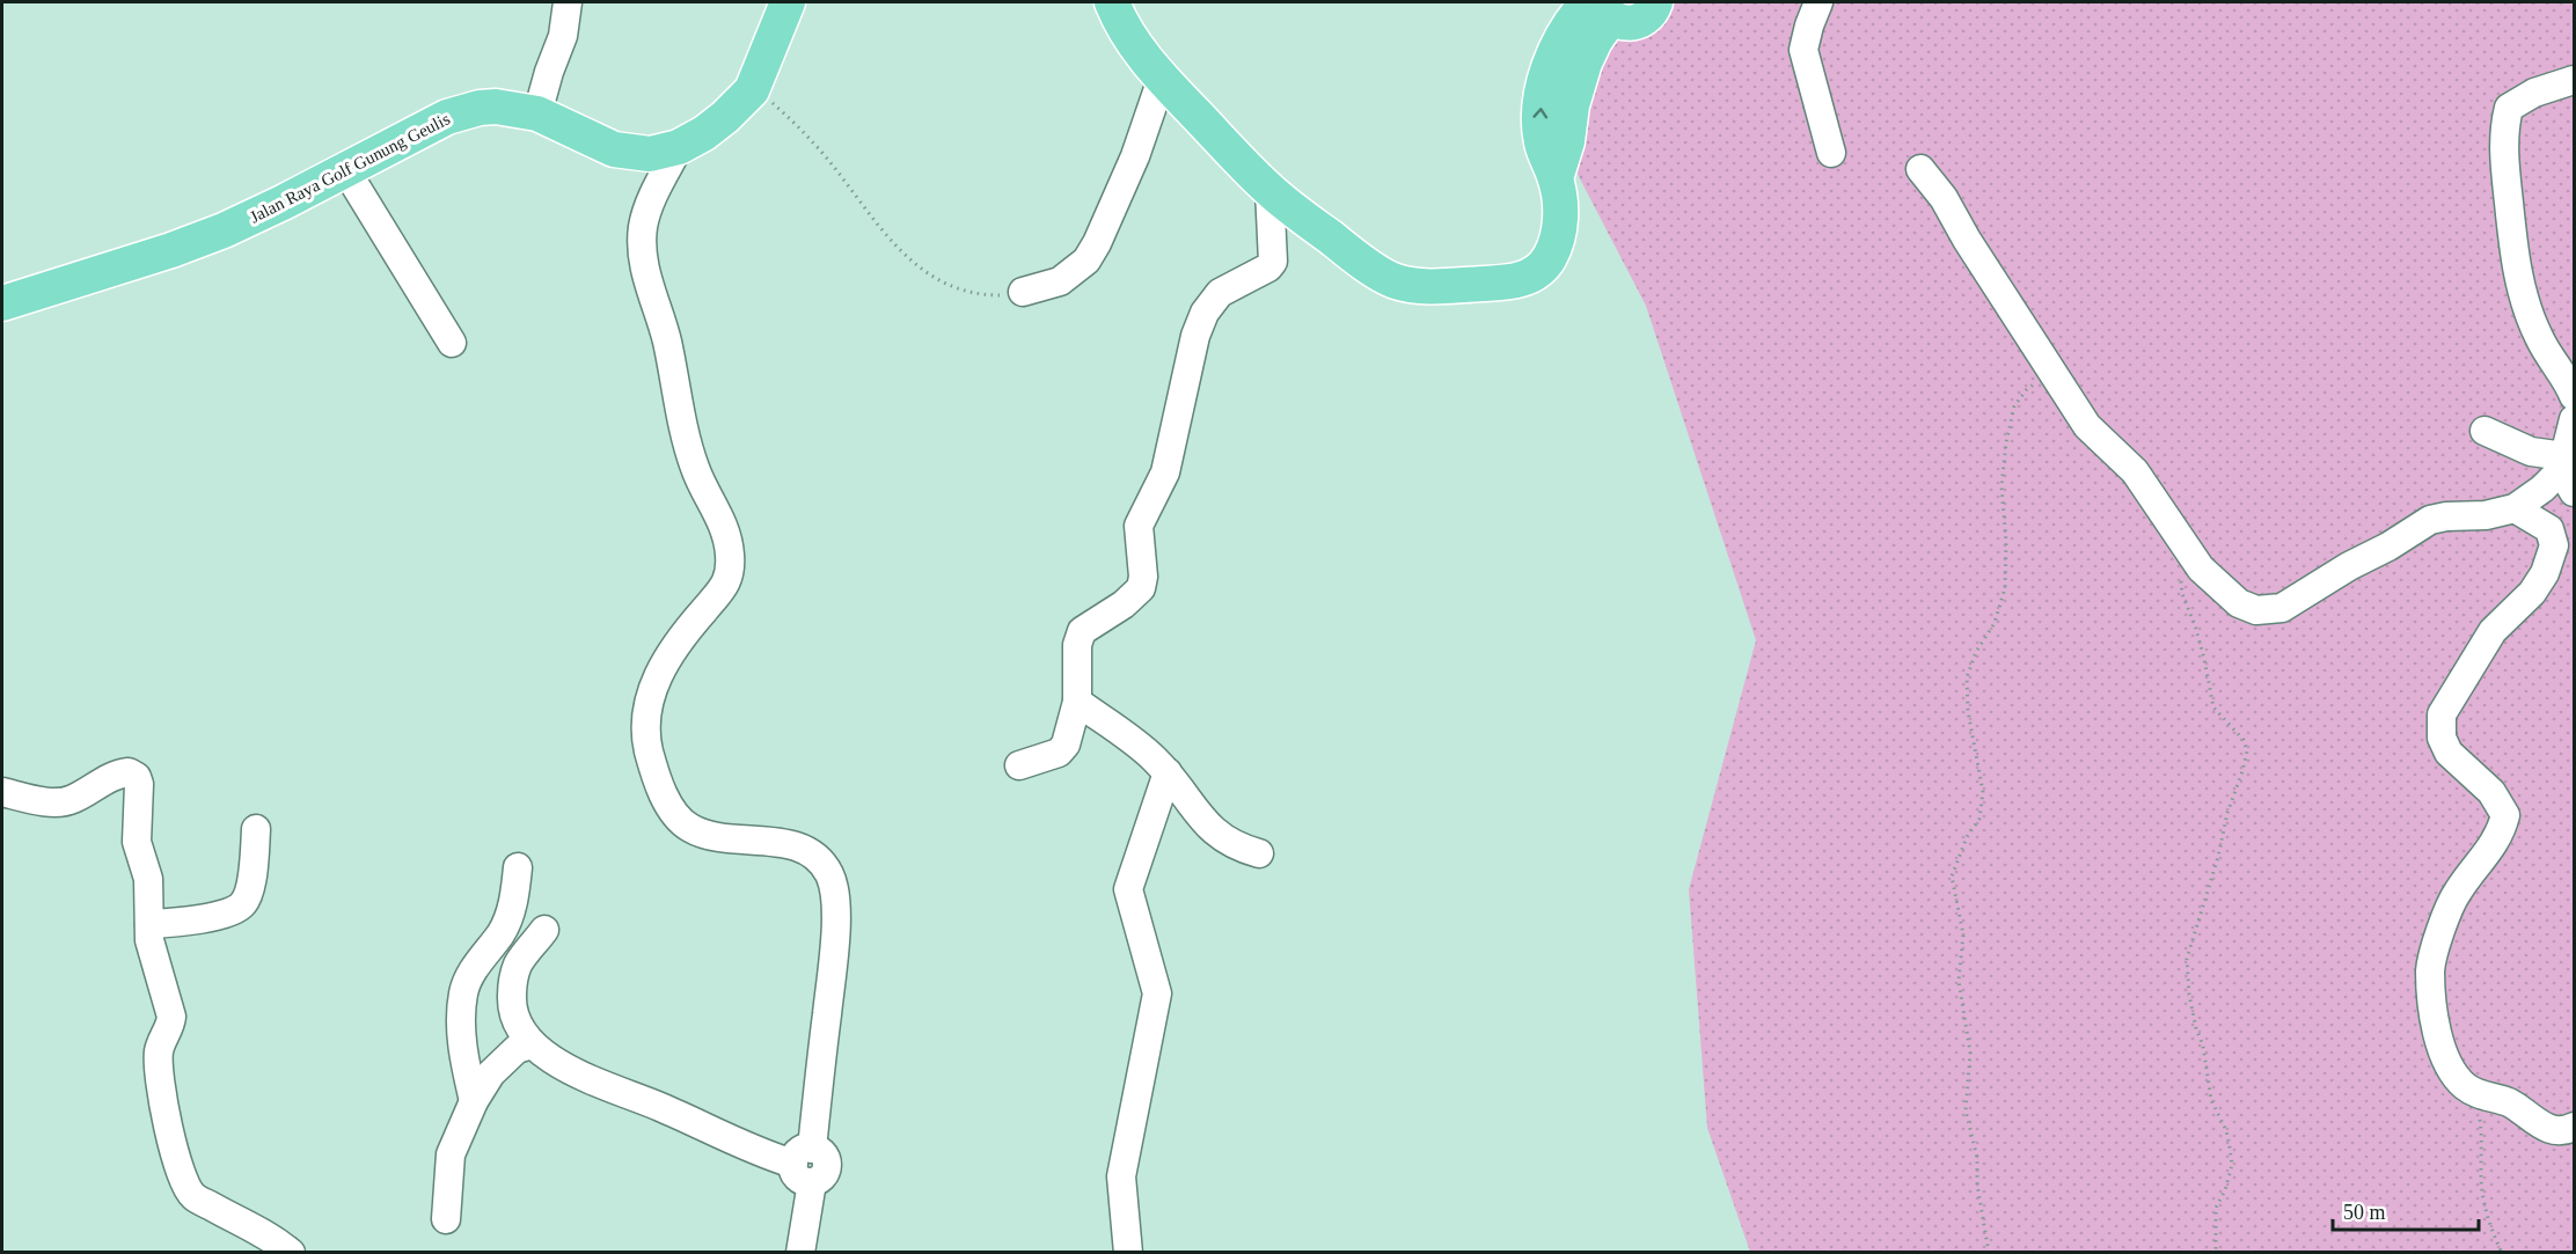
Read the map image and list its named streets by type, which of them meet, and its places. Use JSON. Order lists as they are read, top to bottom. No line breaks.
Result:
{"streets":{"main road":["Jalan Raya Golf Gunung Geulis"]},"scale_bar":"50 m"}
